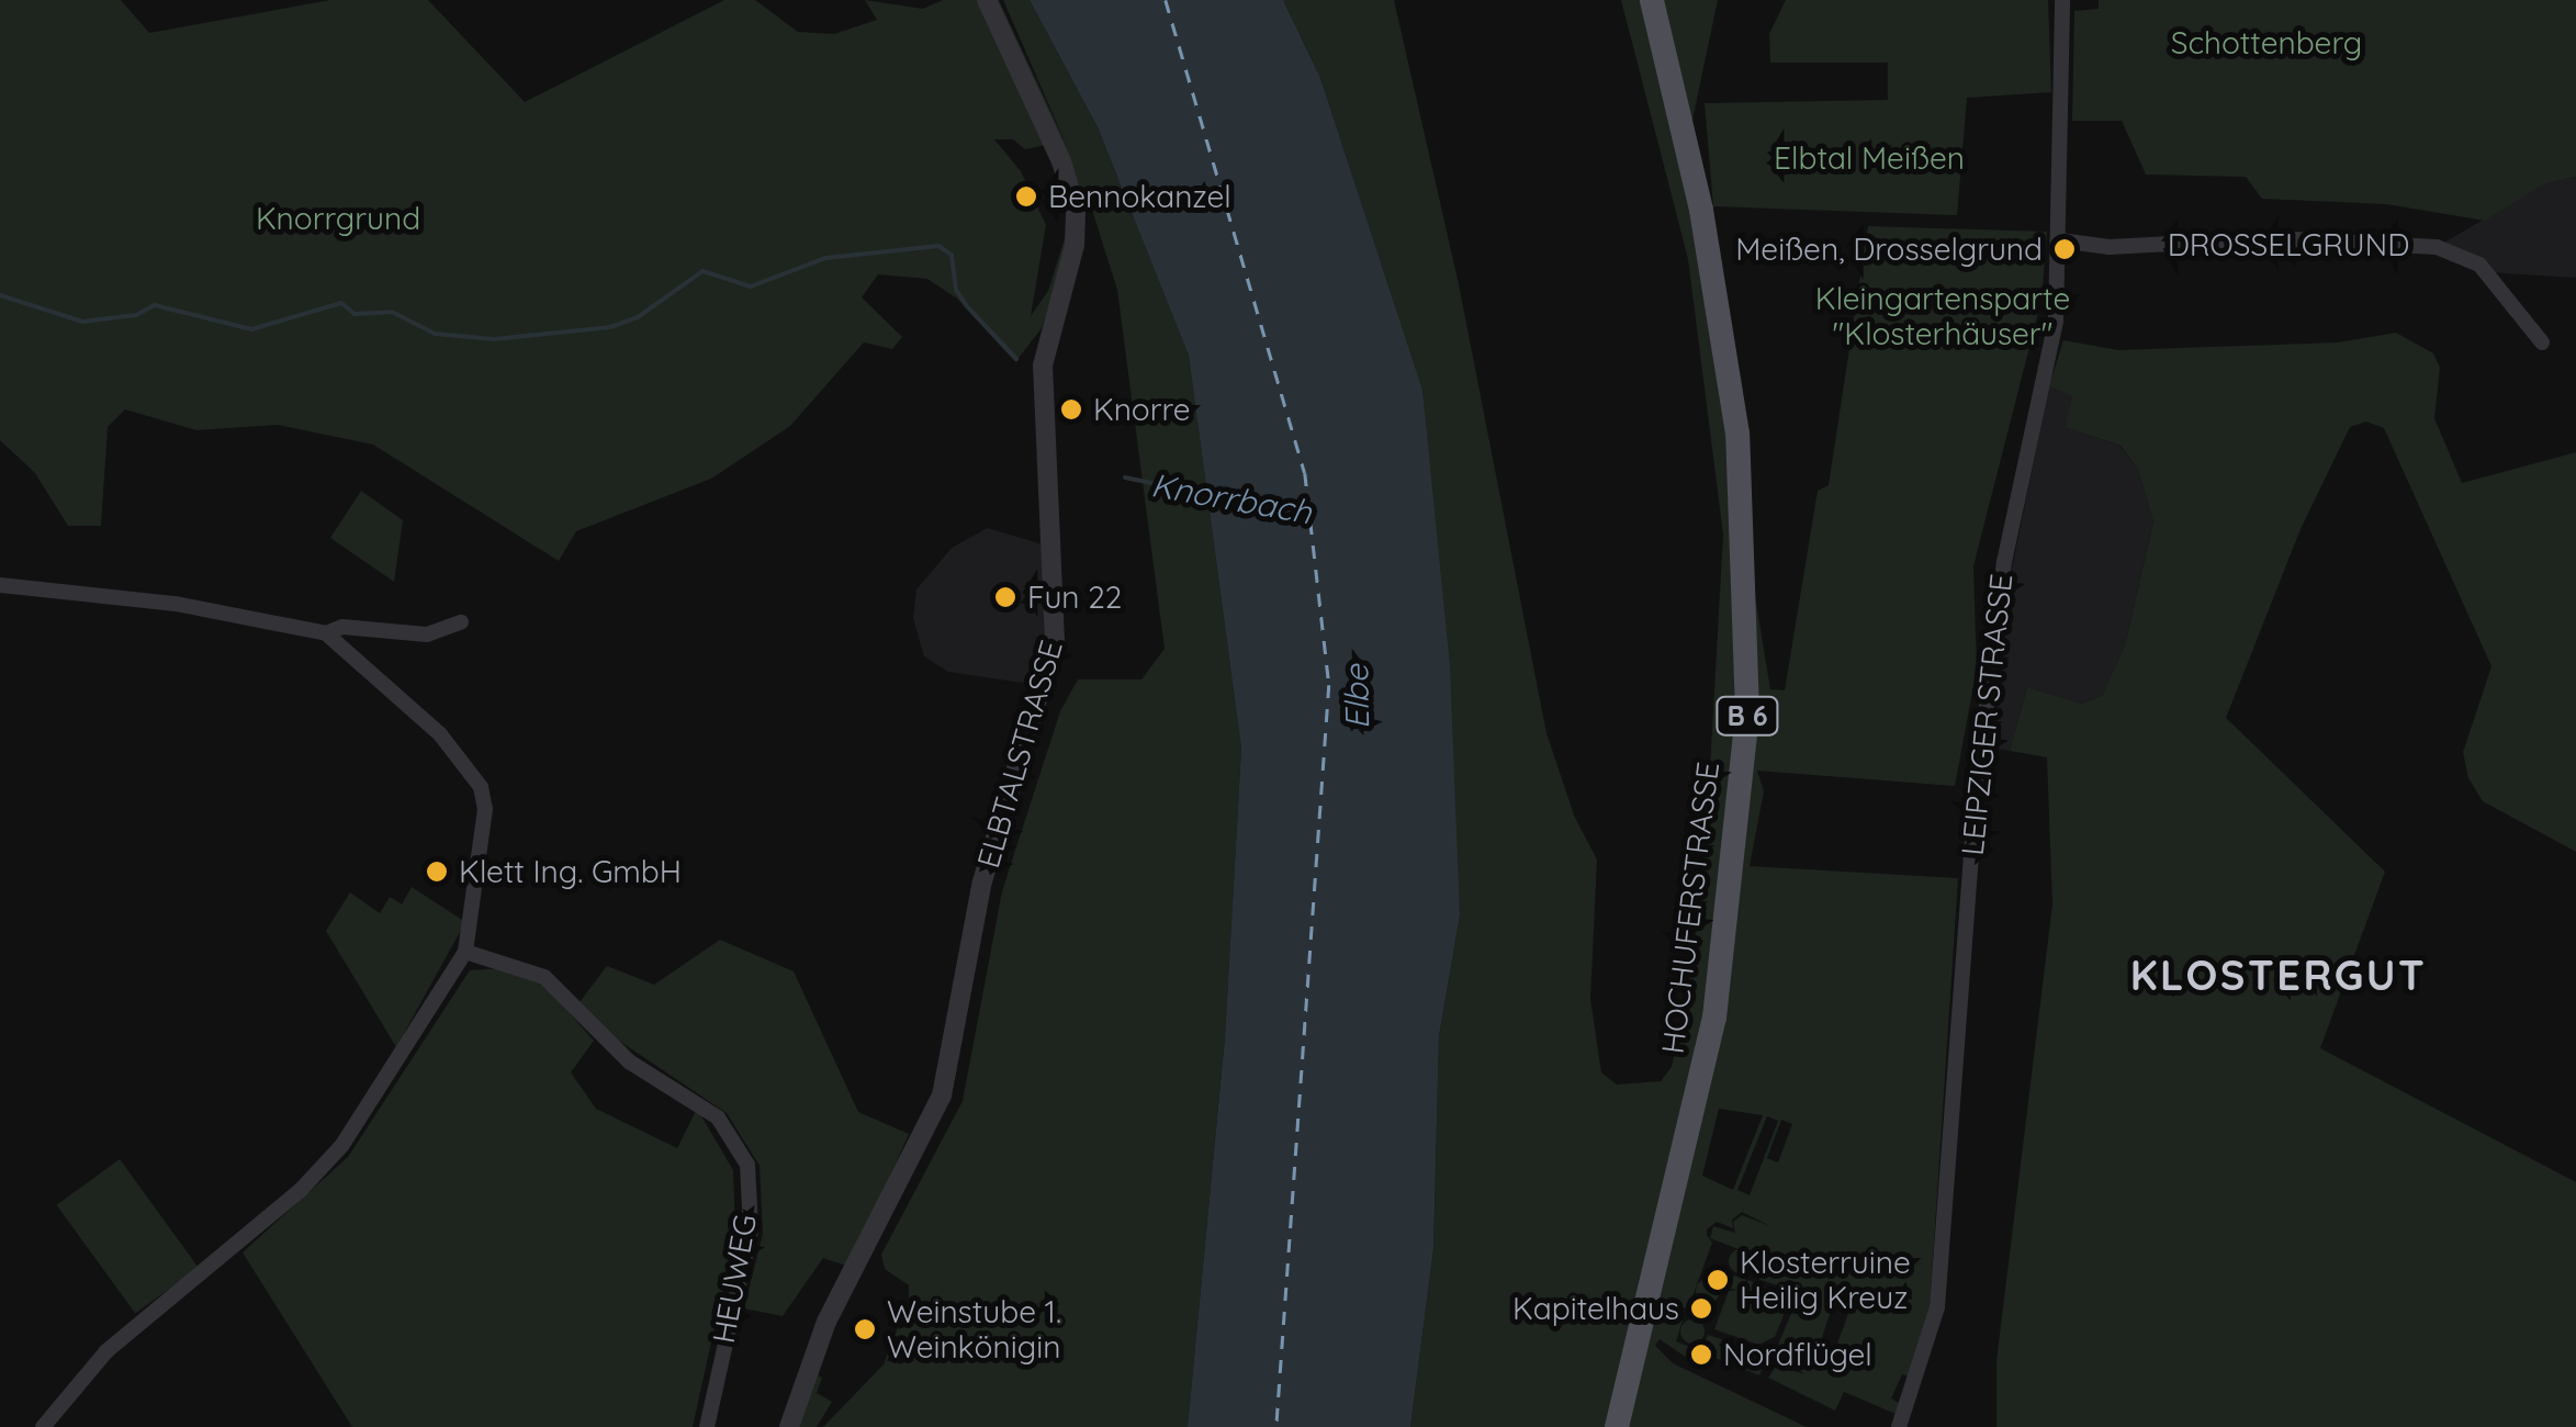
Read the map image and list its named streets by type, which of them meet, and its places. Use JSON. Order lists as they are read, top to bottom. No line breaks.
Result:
{"streets":{"main road":["B 6","HOCHUFERSTRASSE"],"street":["DROSSELGRUND","LEIPZIGER STRASSE","ELBTALSTRASSE","HEUWEG"]},"crossings":[["DROSSELGRUND","LEIPZIGER STRASSE"]],"districts":["KLOSTERGUT"],"water":["Knorrbach","Elbe"],"parks":["Schottenberg","Elbtal Meißen","Knorrgrund","Kleingartensparte \"Klosterhäuser\""],"places":["Bennokanzel","Meißen, Drosselgrund","Knorre","Fun 22","Klett Ing. GmbH","Klosterruine Heilig Kreuz","Kapitelhaus","Weinstube 1. Weinkönigin","Nordflügel"]}
